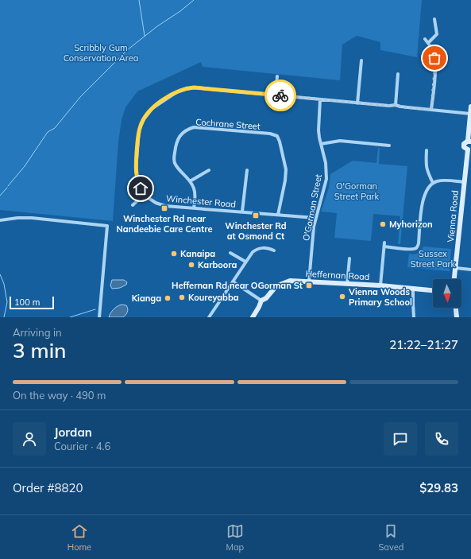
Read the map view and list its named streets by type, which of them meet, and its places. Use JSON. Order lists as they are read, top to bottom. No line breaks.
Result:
{"streets":{"street":["Cochrane Street","Winchester Road","O'Gorman Street","Vienna Road","Heffernan Road"]},"crossings":[["Cochrane Street","Winchester Road"],["Winchester Road","O'Gorman Street"],["O'Gorman Street","Heffernan Road"]],"parks":["Scribbly Gum Conservation Area","O'Gorman Street Park","Sussex Street Park"],"places":{"transit":["Winchester Rd near Nandeebie Care Centre","Winchester Rd at Osmond Ct","Heffernan Rd near OGorman St"],"other":["Myhorizon","Kanaipa","Karboora","Vienna Woods Primary School","Koureyabba","Kianga"]},"scale_bar":"100 m","north":"bottom","page":{"scale":"100 m","heading":["3 min","Arriving in","21:22–21:27"],"panel":["Jordan","Courier · 4.6","Order #8820","$29.83"],"bar":"On the way · 490 m","tabs":["Home","Map","Saved"]}}
